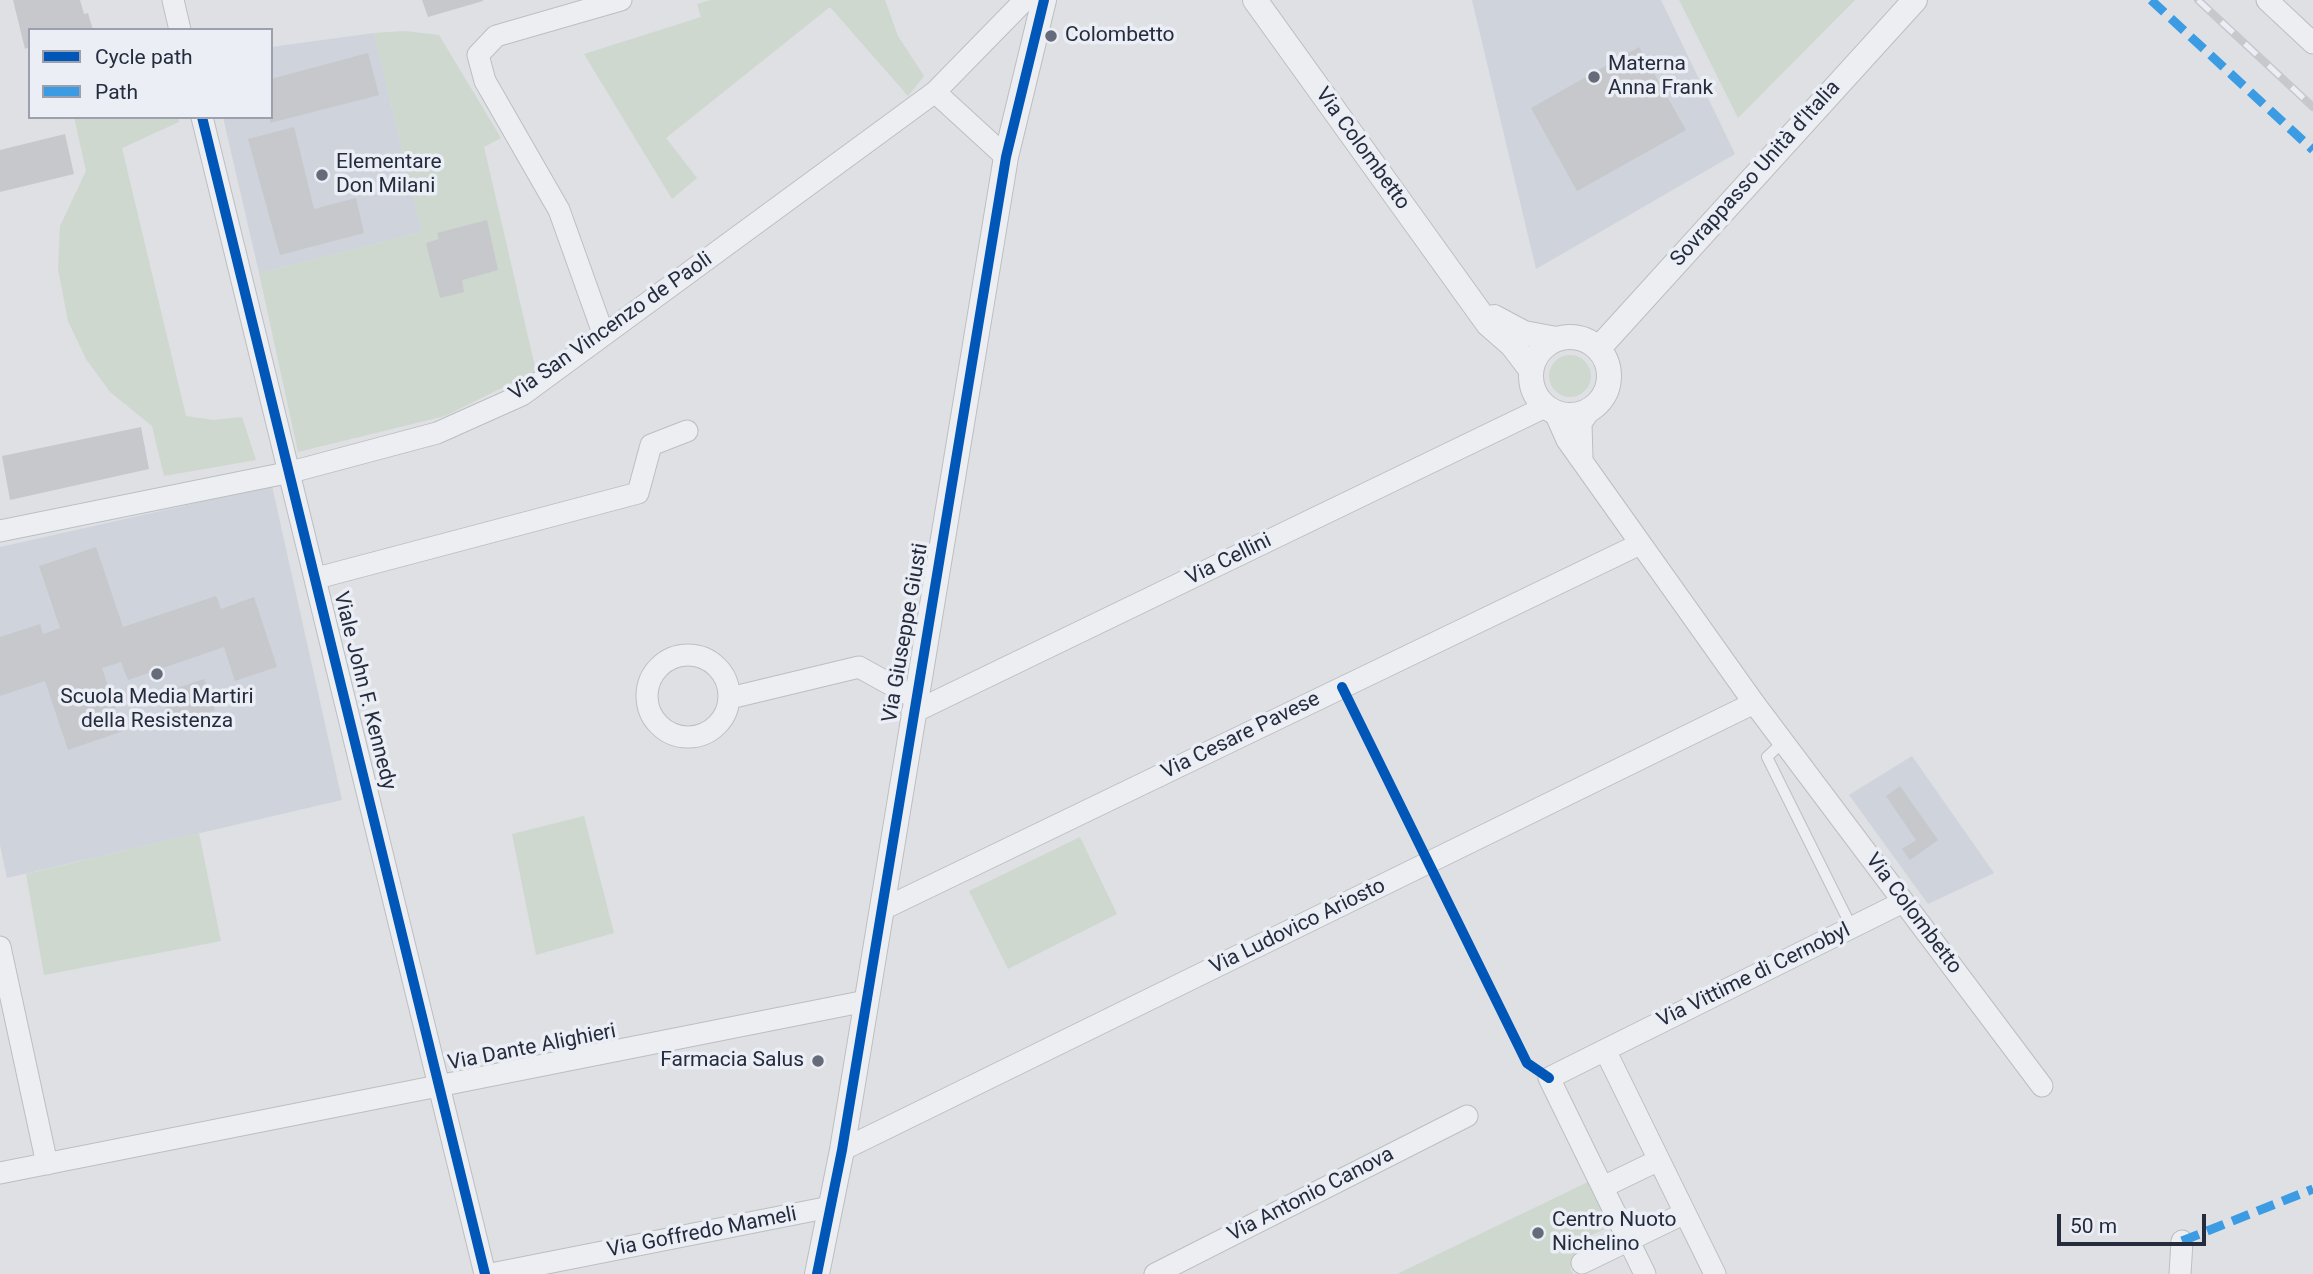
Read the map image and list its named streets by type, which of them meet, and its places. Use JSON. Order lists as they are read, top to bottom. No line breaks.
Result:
{"streets":{"street":["Via Colombetto","Sovrappasso Unità d'Italia","Via San Vincenzo de Paoli","Via Cellini","Via Giuseppe Giusti","Viale John F. Kennedy","Via Cesare Pavese","Via Ludovico Ariosto","Via Vittime di Cernobyl","Via Dante Alighieri","Via Antonio Canova","Via Goffredo Mameli"]},"crossings":[["Via Colombetto","Sovrappasso Unità d'Italia"],["Via Colombetto","Via Cellini"],["Via Colombetto","Via Cesare Pavese"],["Via Colombetto","Via Ludovico Ariosto"],["Via Colombetto","Via Vittime di Cernobyl"],["Sovrappasso Unità d'Italia","Via Cellini"],["Via San Vincenzo de Paoli","Viale John F. Kennedy"],["Via Cellini","Via Giuseppe Giusti"],["Via Giuseppe Giusti","Via Cesare Pavese"],["Via Giuseppe Giusti","Via Ludovico Ariosto"],["Via Giuseppe Giusti","Via Dante Alighieri"],["Via Giuseppe Giusti","Via Goffredo Mameli"],["Viale John F. Kennedy","Via Dante Alighieri"]],"places":["Colombetto","Materna Anna Frank","Elementare Don Milani","Scuola Media Martiri della Resistenza","Farmacia Salus","Centro Nuoto Nichelino"],"legend":["Cycle path","Path"],"scale_bar":"50 m"}
